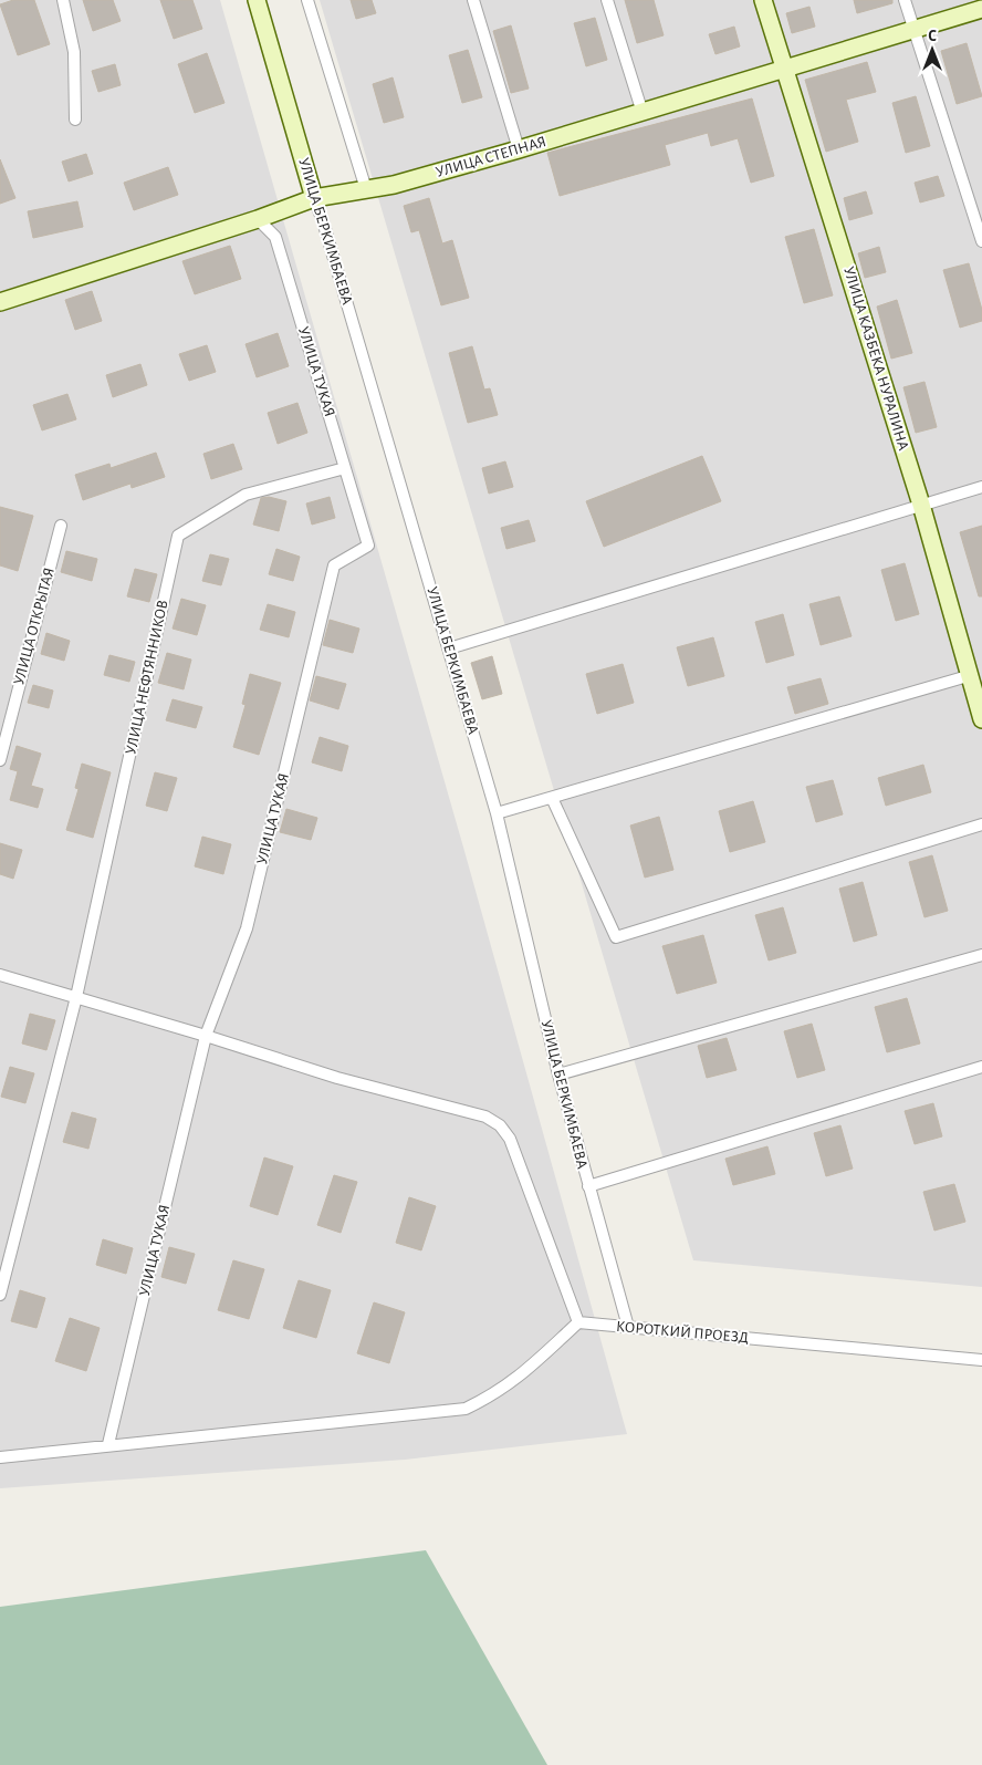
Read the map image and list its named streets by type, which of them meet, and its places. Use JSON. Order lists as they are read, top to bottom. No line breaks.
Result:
{"streets":{"street":["УЛИЦА СТЕПНАЯ","УЛИЦА БЕРКИМБАЕВА","УЛИЦА КАЗБЕКА НУРАЛИНА","УЛИЦА ТУКАЯ","УЛИЦА ОТКРЫТАЯ","УЛИЦА НЕФТЯННИКОВ","КОРОТКИЙ ПРОЕЗД"]},"crossings":[["УЛИЦА СТЕПНАЯ","УЛИЦА БЕРКИМБАЕВА"],["УЛИЦА СТЕПНАЯ","УЛИЦА КАЗБЕКА НУРАЛИНА"],["УЛИЦА СТЕПНАЯ","УЛИЦА ТУКАЯ"],["УЛИЦА БЕРКИМБАЕВА","КОРОТКИЙ ПРОЕЗД"],["УЛИЦА ТУКАЯ","УЛИЦА НЕФТЯННИКОВ"]],"north":"top"}
